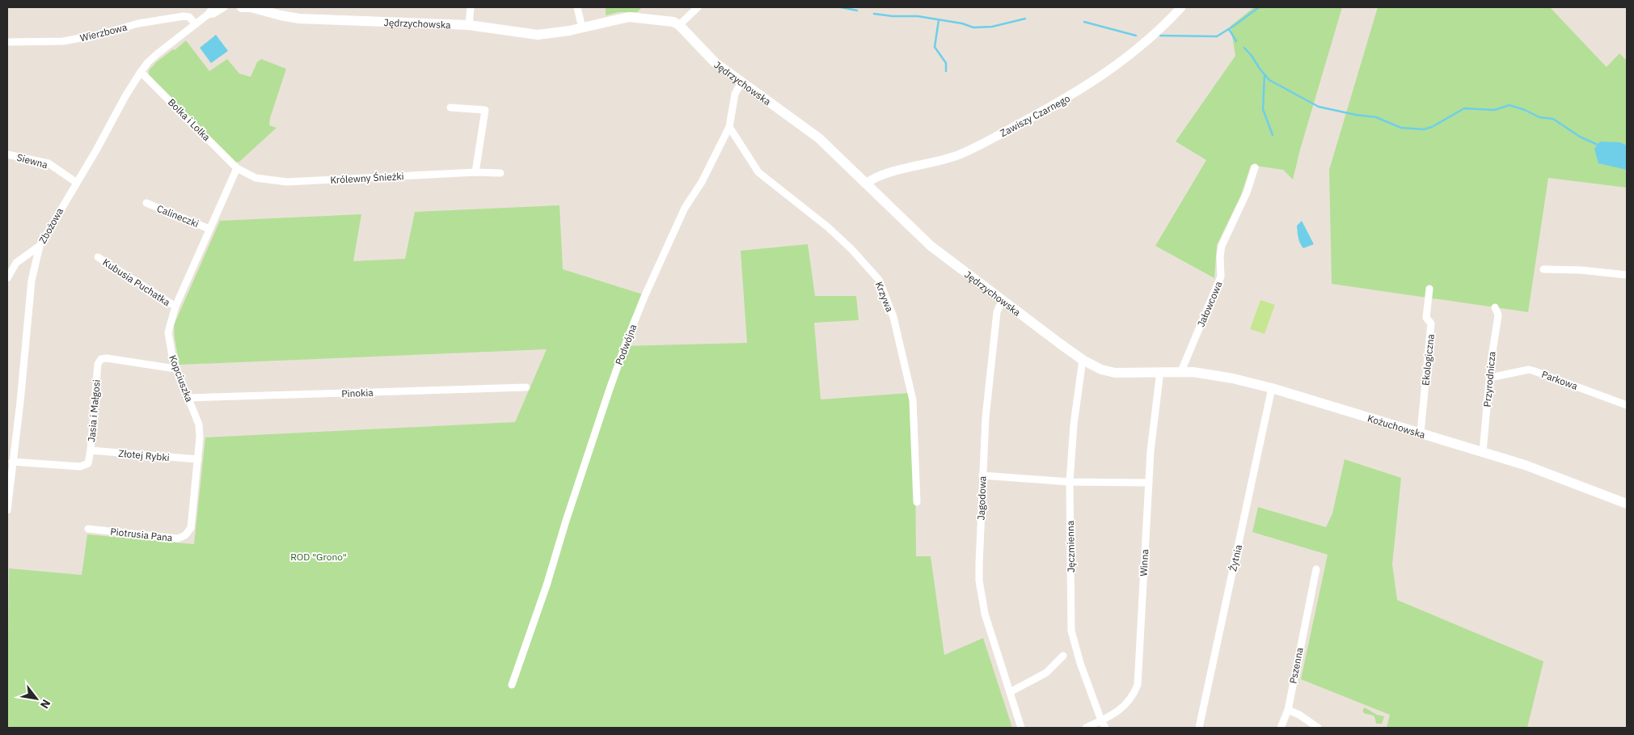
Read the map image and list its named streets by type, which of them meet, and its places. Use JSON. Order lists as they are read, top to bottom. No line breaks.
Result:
{"streets":{"main road":["Jędrzychowska","Kożuchowska"],"street":["Wierzbowa","Zawiszy Czarnego","Bolka i Lolka","Siewna","Królewny Śnieżki","Calineczki","Zbożowa","Kubusia Puchatka","Krzywa","Jałowcowa","Podwójna","Ekologiczna","Kopciuszka","Przyrodnicza","Parkowa","Pinokia","Jasia i Małgosi","Złotej Rybki","Jagodowa","Piotrusia Pana","Jęczmienna","Żytnia","Winna","Pszenna"]},"crossings":[["Jędrzychowska","Zawiszy Czarnego"],["Jędrzychowska","Podwójna"],["Jędrzychowska","Kożuchowska"],["Jędrzychowska","Jagodowa"],["Jędrzychowska","Jęczmienna"],["Jędrzychowska","Winna"],["Wierzbowa","Zbożowa"],["Bolka i Lolka","Królewny Śnieżki"],["Bolka i Lolka","Zbożowa"],["Bolka i Lolka","Kopciuszka"],["Siewna","Zbożowa"],["Królewny Śnieżki","Kopciuszka"],["Calineczki","Kopciuszka"],["Zbożowa","Jasia i Małgosi"],["Kubusia Puchatka","Kopciuszka"],["Krzywa","Podwójna"],["Jałowcowa","Kożuchowska"],["Ekologiczna","Kożuchowska"],["Kopciuszka","Pinokia"],["Kopciuszka","Jasia i Małgosi"],["Kopciuszka","Złotej Rybki"],["Kopciuszka","Piotrusia Pana"],["Przyrodnicza","Parkowa"],["Przyrodnicza","Kożuchowska"],["Jasia i Małgosi","Złotej Rybki"],["Kożuchowska","Żytnia"],["Kożuchowska","Winna"],["Jęczmienna","Winna"]],"parks":["ROD \"Grono\""],"north":"bottom right"}
